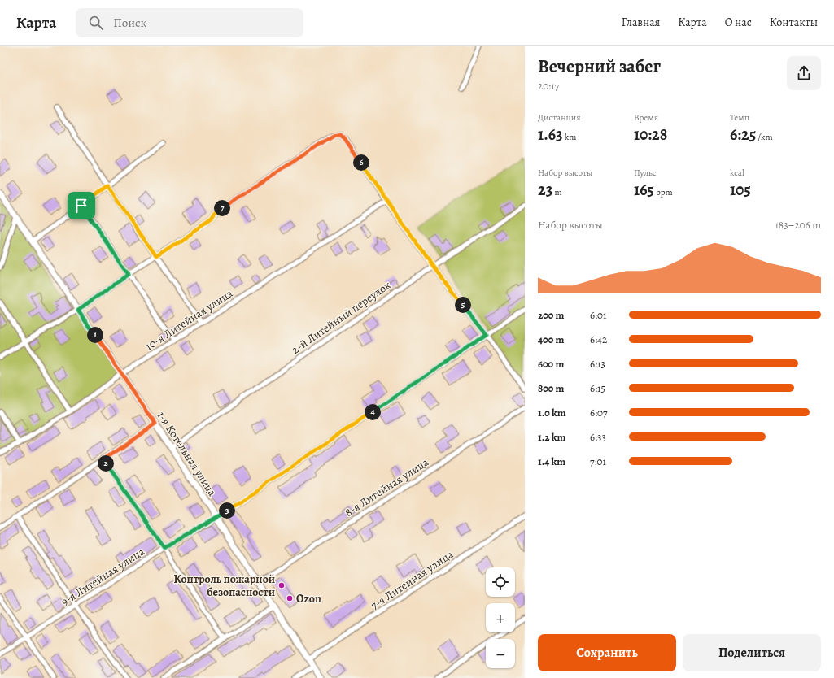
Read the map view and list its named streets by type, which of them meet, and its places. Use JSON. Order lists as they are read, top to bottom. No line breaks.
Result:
{"streets":{"street":["2-й Литейный переулок","10-я Литейная улица","1-я Котельная улица","8-я Литейная улица","9-я Литейная улица","7-я Литейная улица"]},"crossings":[["2-й Литейный переулок","1-я Котельная улица"],["10-я Литейная улица","1-я Котельная улица"],["1-я Котельная улица","8-я Литейная улица"],["1-я Котельная улица","9-я Литейная улица"],["1-я Котельная улица","7-я Литейная улица"]],"places":["Контроль пожарной безопасности","Ozon"],"page":{"header":"Карта","search":"Поиск","nav":["Главная","Карта","О нас","Контакты"],"heading":["Вечерний забег","20:17"],"stats":[["Дистанция","1.63 km"],["Время","10:28"],["Темп","6:25 /km"],["Набор высоты","23 m"],["Пульс","165 bpm"],["kcal","105"]],"pins":["6","7","5","1","4","2","3"],"chart":["Набор высоты","183–206 m"],"list":[{"name":"200 m","note":"6:01"},{"name":"400 m","note":"6:42"},{"name":"600 m","note":"6:13"},{"name":"800 m","note":"6:15"},{"name":"1.0 km","note":"6:07"},{"name":"1.2 km","note":"6:33"},{"name":"1.4 km","note":"7:01"}],"map_buttons":["+","−"],"buttons":["Сохранить","Поделиться"]}}
